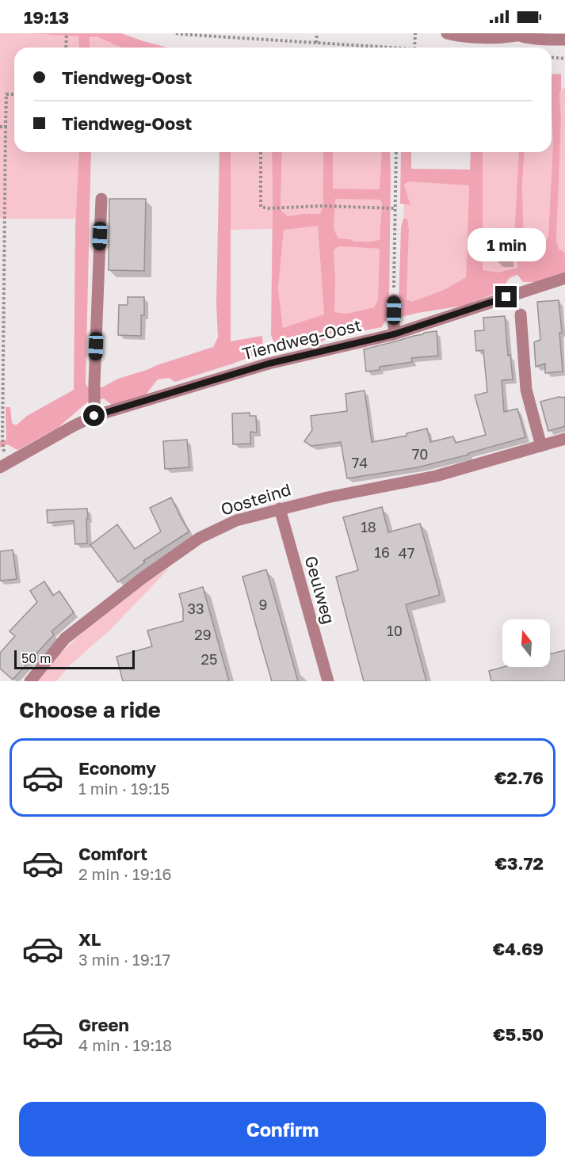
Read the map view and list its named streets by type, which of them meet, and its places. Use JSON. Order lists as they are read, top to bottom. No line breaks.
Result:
{"streets":{"street":["Tiendweg-Oost","Oosteind","Geulweg"]},"crossings":[["Oosteind","Geulweg"]],"house_numbers":["70","74","18","16","47","9","33","10","29","25"],"scale_bar":"50 m","north":"top","page":{"status":"19:13","banner":["Tiendweg-Oost","Tiendweg-Oost"],"bubble":"1 min","scale":"50 m","heading":"Choose a ride","list":[{"name":"Economy","note":"1 min · 19:15","value":"€2.76"},{"name":"Comfort","note":"2 min · 19:16","value":"€3.72"},{"name":"XL","note":"3 min · 19:17","value":"€4.69"},{"name":"Green","note":"4 min · 19:18","value":"€5.50"}],"buttons":"Confirm"}}
